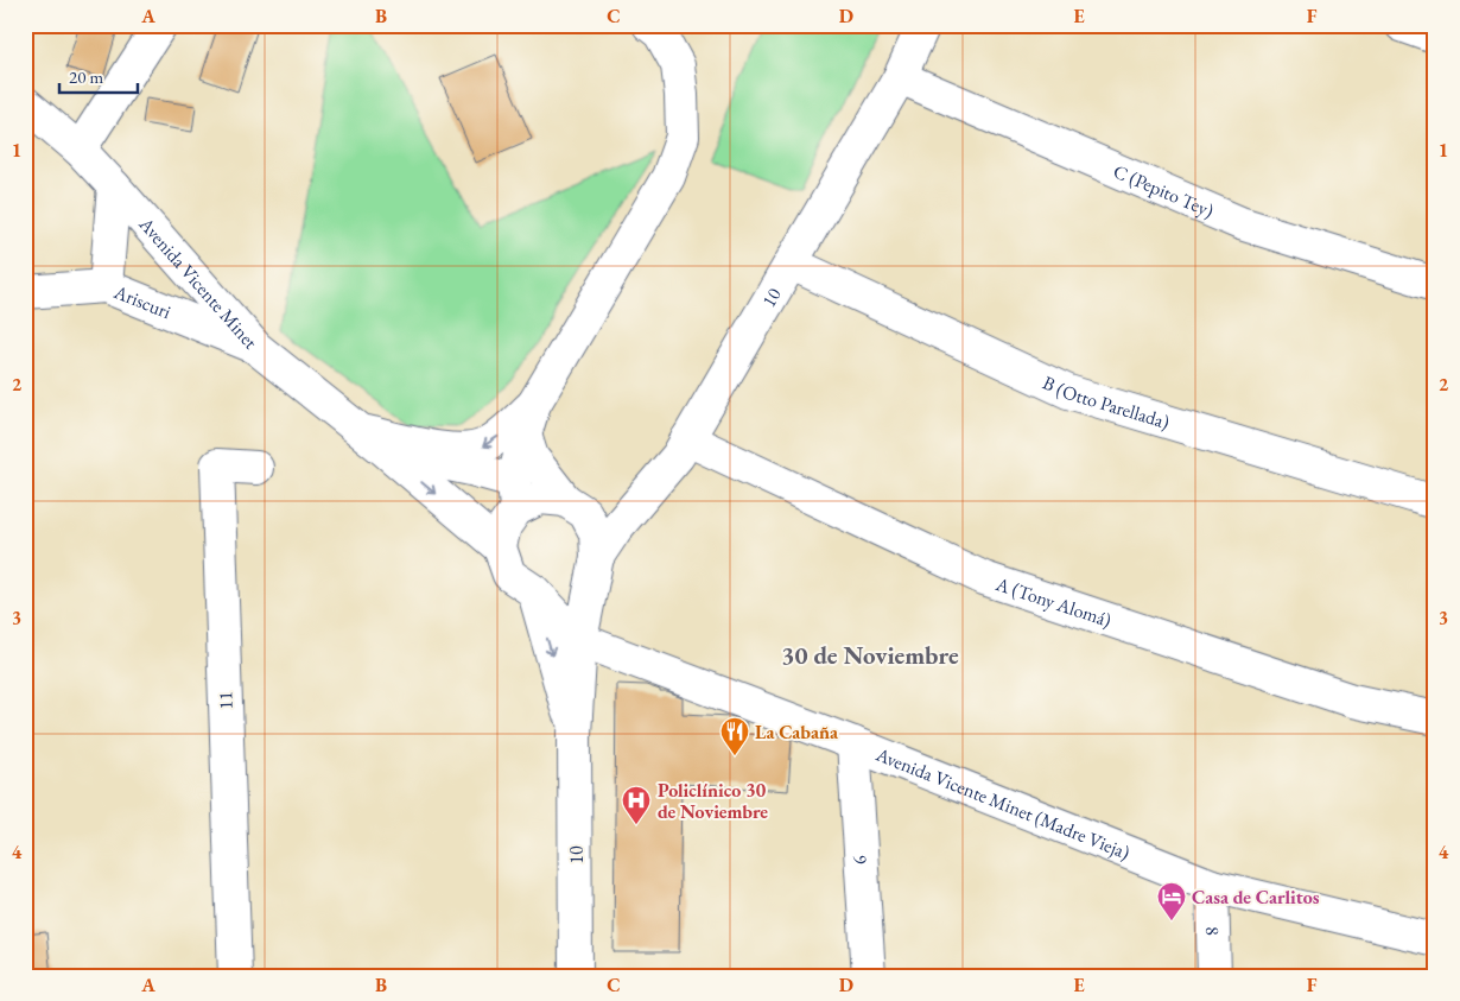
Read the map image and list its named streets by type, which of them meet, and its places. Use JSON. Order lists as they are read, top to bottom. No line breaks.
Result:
{"streets":{"street":["C (Pepito Tey)","Avenida Vicente Minet","10","Ariscuri","B (Otto Parellada)","A (Tony Alomá)","11","Avenida Vicente Minet (Madre Vieja)","9","8"]},"crossings":[["C (Pepito Tey)","10"],["Avenida Vicente Minet","10"],["Avenida Vicente Minet","Ariscuri"],["10","B (Otto Parellada)"],["10","A (Tony Alomá)"],["10","Avenida Vicente Minet (Madre Vieja)"],["Avenida Vicente Minet (Madre Vieja)","9"],["Avenida Vicente Minet (Madre Vieja)","8"]],"districts":["30 de Noviembre"],"places":{"restaurant":["La Cabaña"],"hospital":["Policlínico 30 de Noviembre"],"hotel":["Casa de Carlitos"]},"scale_bar":"20 m","grid":{"columns":["A","B","C","D","E","F"],"rows":["1","2","3","4"]}}
